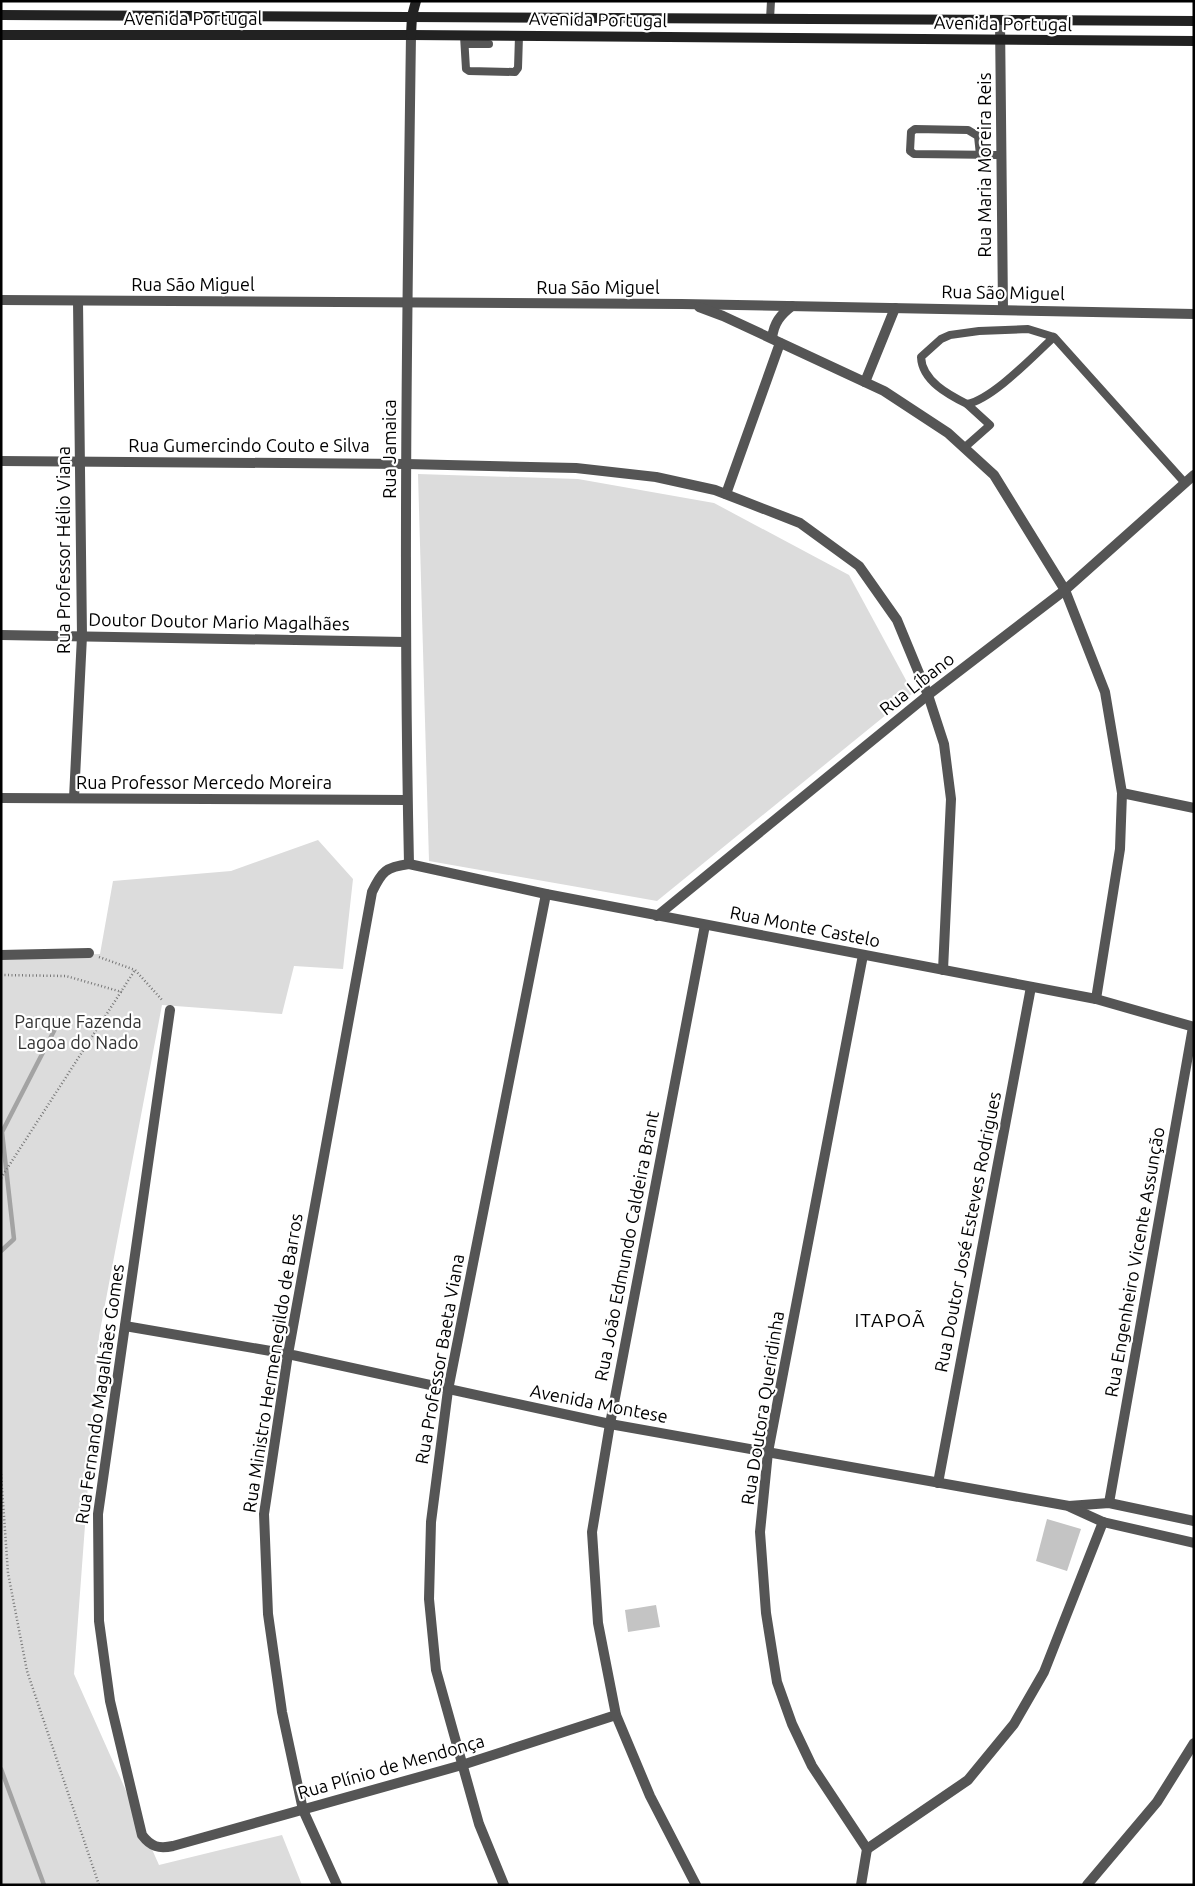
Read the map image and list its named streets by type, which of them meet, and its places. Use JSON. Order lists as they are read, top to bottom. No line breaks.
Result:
{"streets":{"main road":["Avenida Portugal"],"street":["Rua Maria Moreira Reis","Rua São Miguel","Rua Gumercindo Couto e Silva","Rua Jamaica","Rua Professor Hélio Viana","Doutor Doutor Mario Magalhães","Rua Líbano","Rua Professor Mercedo Moreira","Rua Monte Castelo","Rua Doutor José Esteves Rodrigues","Rua João Edmundo Caldeira Brant","Rua Engenheiro Vicente Assunção","Rua Professor Baeta Viana","Rua Ministro Hermenegildo de Barros","Rua Fernando Magalhães Gomes","Avenida Montese","Rua Doutora Queridinha","Rua Plínio de Mendonça"]},"crossings":[["Avenida Portugal","Rua Maria Moreira Reis"],["Avenida Portugal","Rua Jamaica"],["Rua Maria Moreira Reis","Rua São Miguel"],["Rua São Miguel","Rua Jamaica"],["Rua São Miguel","Rua Professor Hélio Viana"],["Rua Gumercindo Couto e Silva","Rua Jamaica"],["Rua Gumercindo Couto e Silva","Rua Professor Hélio Viana"],["Rua Gumercindo Couto e Silva","Rua Líbano"],["Rua Gumercindo Couto e Silva","Rua Monte Castelo"],["Rua Jamaica","Doutor Doutor Mario Magalhães"],["Rua Jamaica","Rua Professor Mercedo Moreira"],["Rua Jamaica","Rua Monte Castelo"],["Rua Jamaica","Rua Ministro Hermenegildo de Barros"],["Rua Professor Hélio Viana","Doutor Doutor Mario Magalhães"],["Rua Professor Hélio Viana","Rua Professor Mercedo Moreira"],["Rua Líbano","Rua Monte Castelo"],["Rua Monte Castelo","Rua Doutor José Esteves Rodrigues"],["Rua Monte Castelo","Rua João Edmundo Caldeira Brant"],["Rua Monte Castelo","Rua Engenheiro Vicente Assunção"],["Rua Monte Castelo","Rua Professor Baeta Viana"],["Rua Monte Castelo","Rua Ministro Hermenegildo de Barros"],["Rua Monte Castelo","Rua Doutora Queridinha"],["Rua Doutor José Esteves Rodrigues","Avenida Montese"],["Rua João Edmundo Caldeira Brant","Avenida Montese"],["Rua João Edmundo Caldeira Brant","Rua Plínio de Mendonça"],["Rua Engenheiro Vicente Assunção","Avenida Montese"],["Rua Professor Baeta Viana","Avenida Montese"],["Rua Professor Baeta Viana","Rua Plínio de Mendonça"],["Rua Ministro Hermenegildo de Barros","Avenida Montese"],["Rua Ministro Hermenegildo de Barros","Rua Plínio de Mendonça"],["Rua Fernando Magalhães Gomes","Avenida Montese"],["Rua Fernando Magalhães Gomes","Rua Plínio de Mendonça"],["Avenida Montese","Rua Doutora Queridinha"]],"districts":["ITAPOÃ"],"parks":["Parque Fazenda Lagoa do Nado"]}
